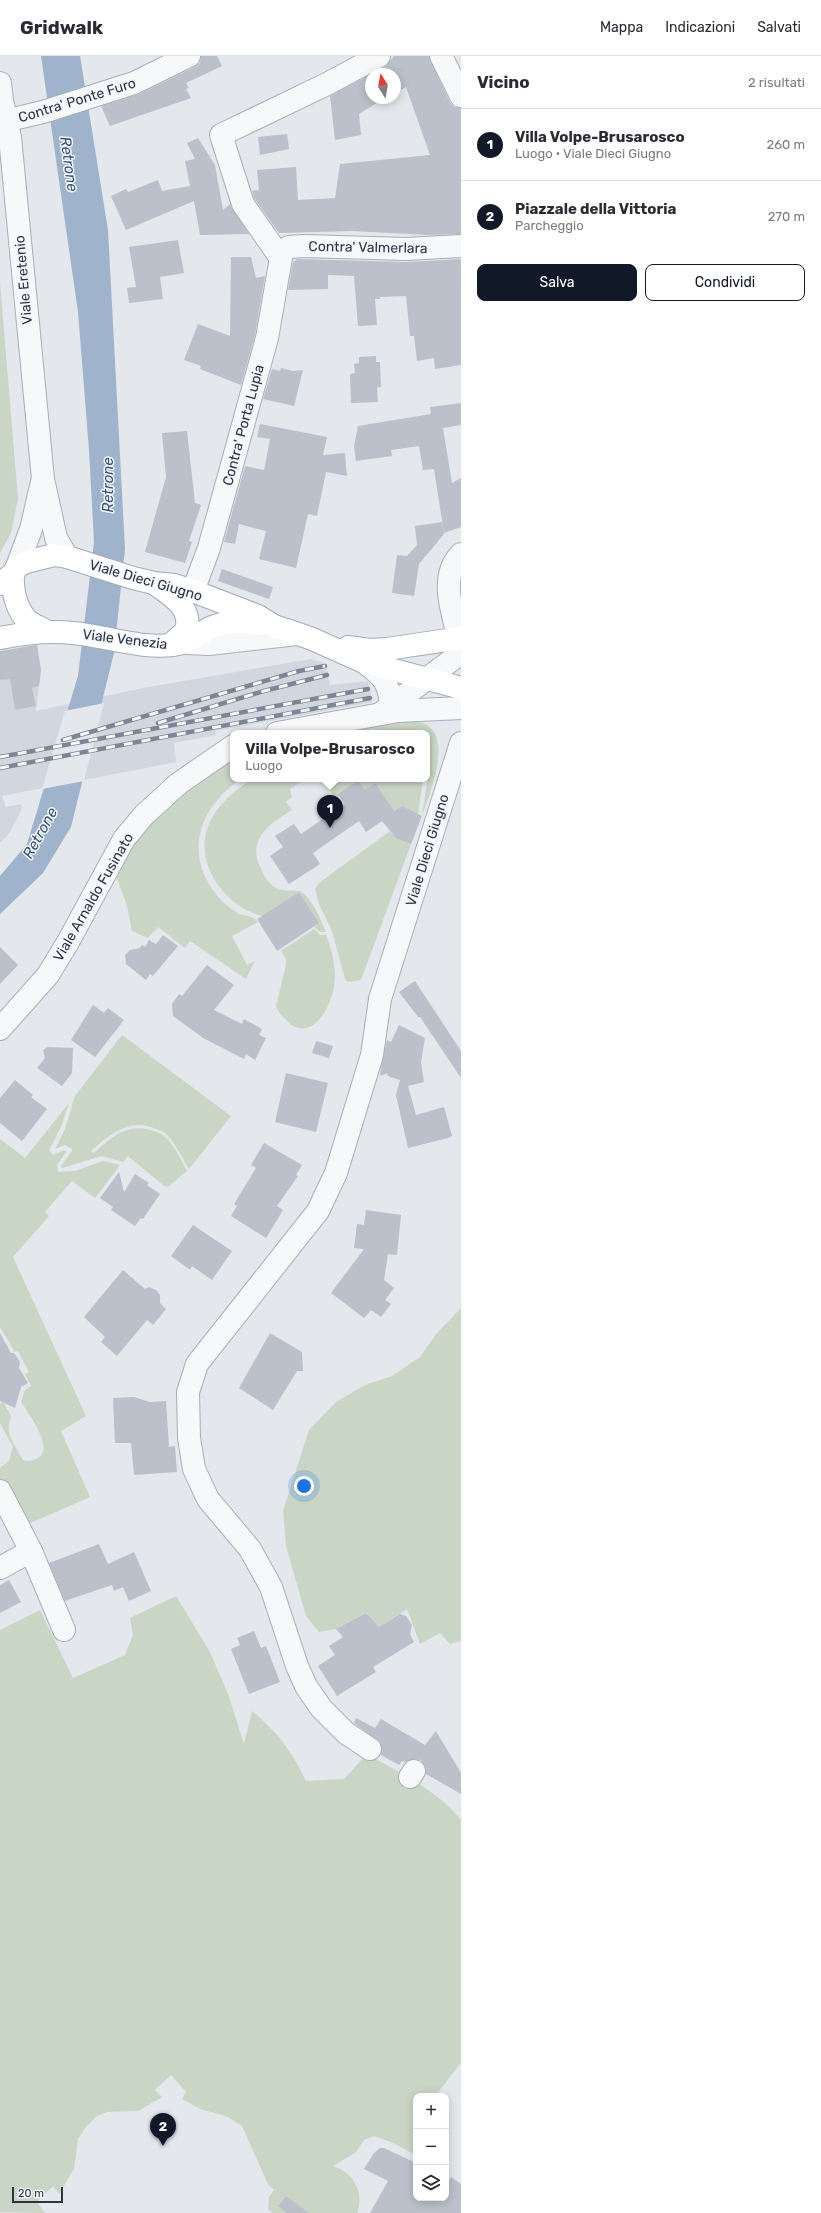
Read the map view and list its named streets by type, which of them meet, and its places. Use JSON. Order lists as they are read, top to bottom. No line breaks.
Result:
{"streets":{"main road":["Viale Dieci Giugno","Viale Venezia"],"street":["Contra' Ponte Furo","Contra' Valmerlara","Viale Eretenio","Contra' Porta Lupia","Viale Arnaldo Fusinato"]},"crossings":[["Contra' Ponte Furo","Viale Eretenio"],["Contra' Valmerlara","Contra' Porta Lupia"],["Viale Eretenio","Viale Dieci Giugno"],["Contra' Porta Lupia","Viale Dieci Giugno"],["Viale Dieci Giugno","Viale Venezia"]],"water":["Retrone"],"scale_bar":"20 m","north":"top","page":{"header":"Gridwalk","nav":["Mappa","Indicazioni","Salvati"],"heading":["Vicino","2 risultati"],"list":[{"mark":"1","name":"Villa Volpe-Brusarosco","note":"Luogo · Viale Dieci Giugno","value":"260 m"},{"mark":"2","name":"Piazzale della Vittoria","note":"Parcheggio","value":"270 m"}],"buttons":["Salva","Condividi"],"popup":["Villa Volpe-Brusarosco","Luogo"],"pins":["1","2"],"map_buttons":["+","−"],"scale":"20 m"}}
